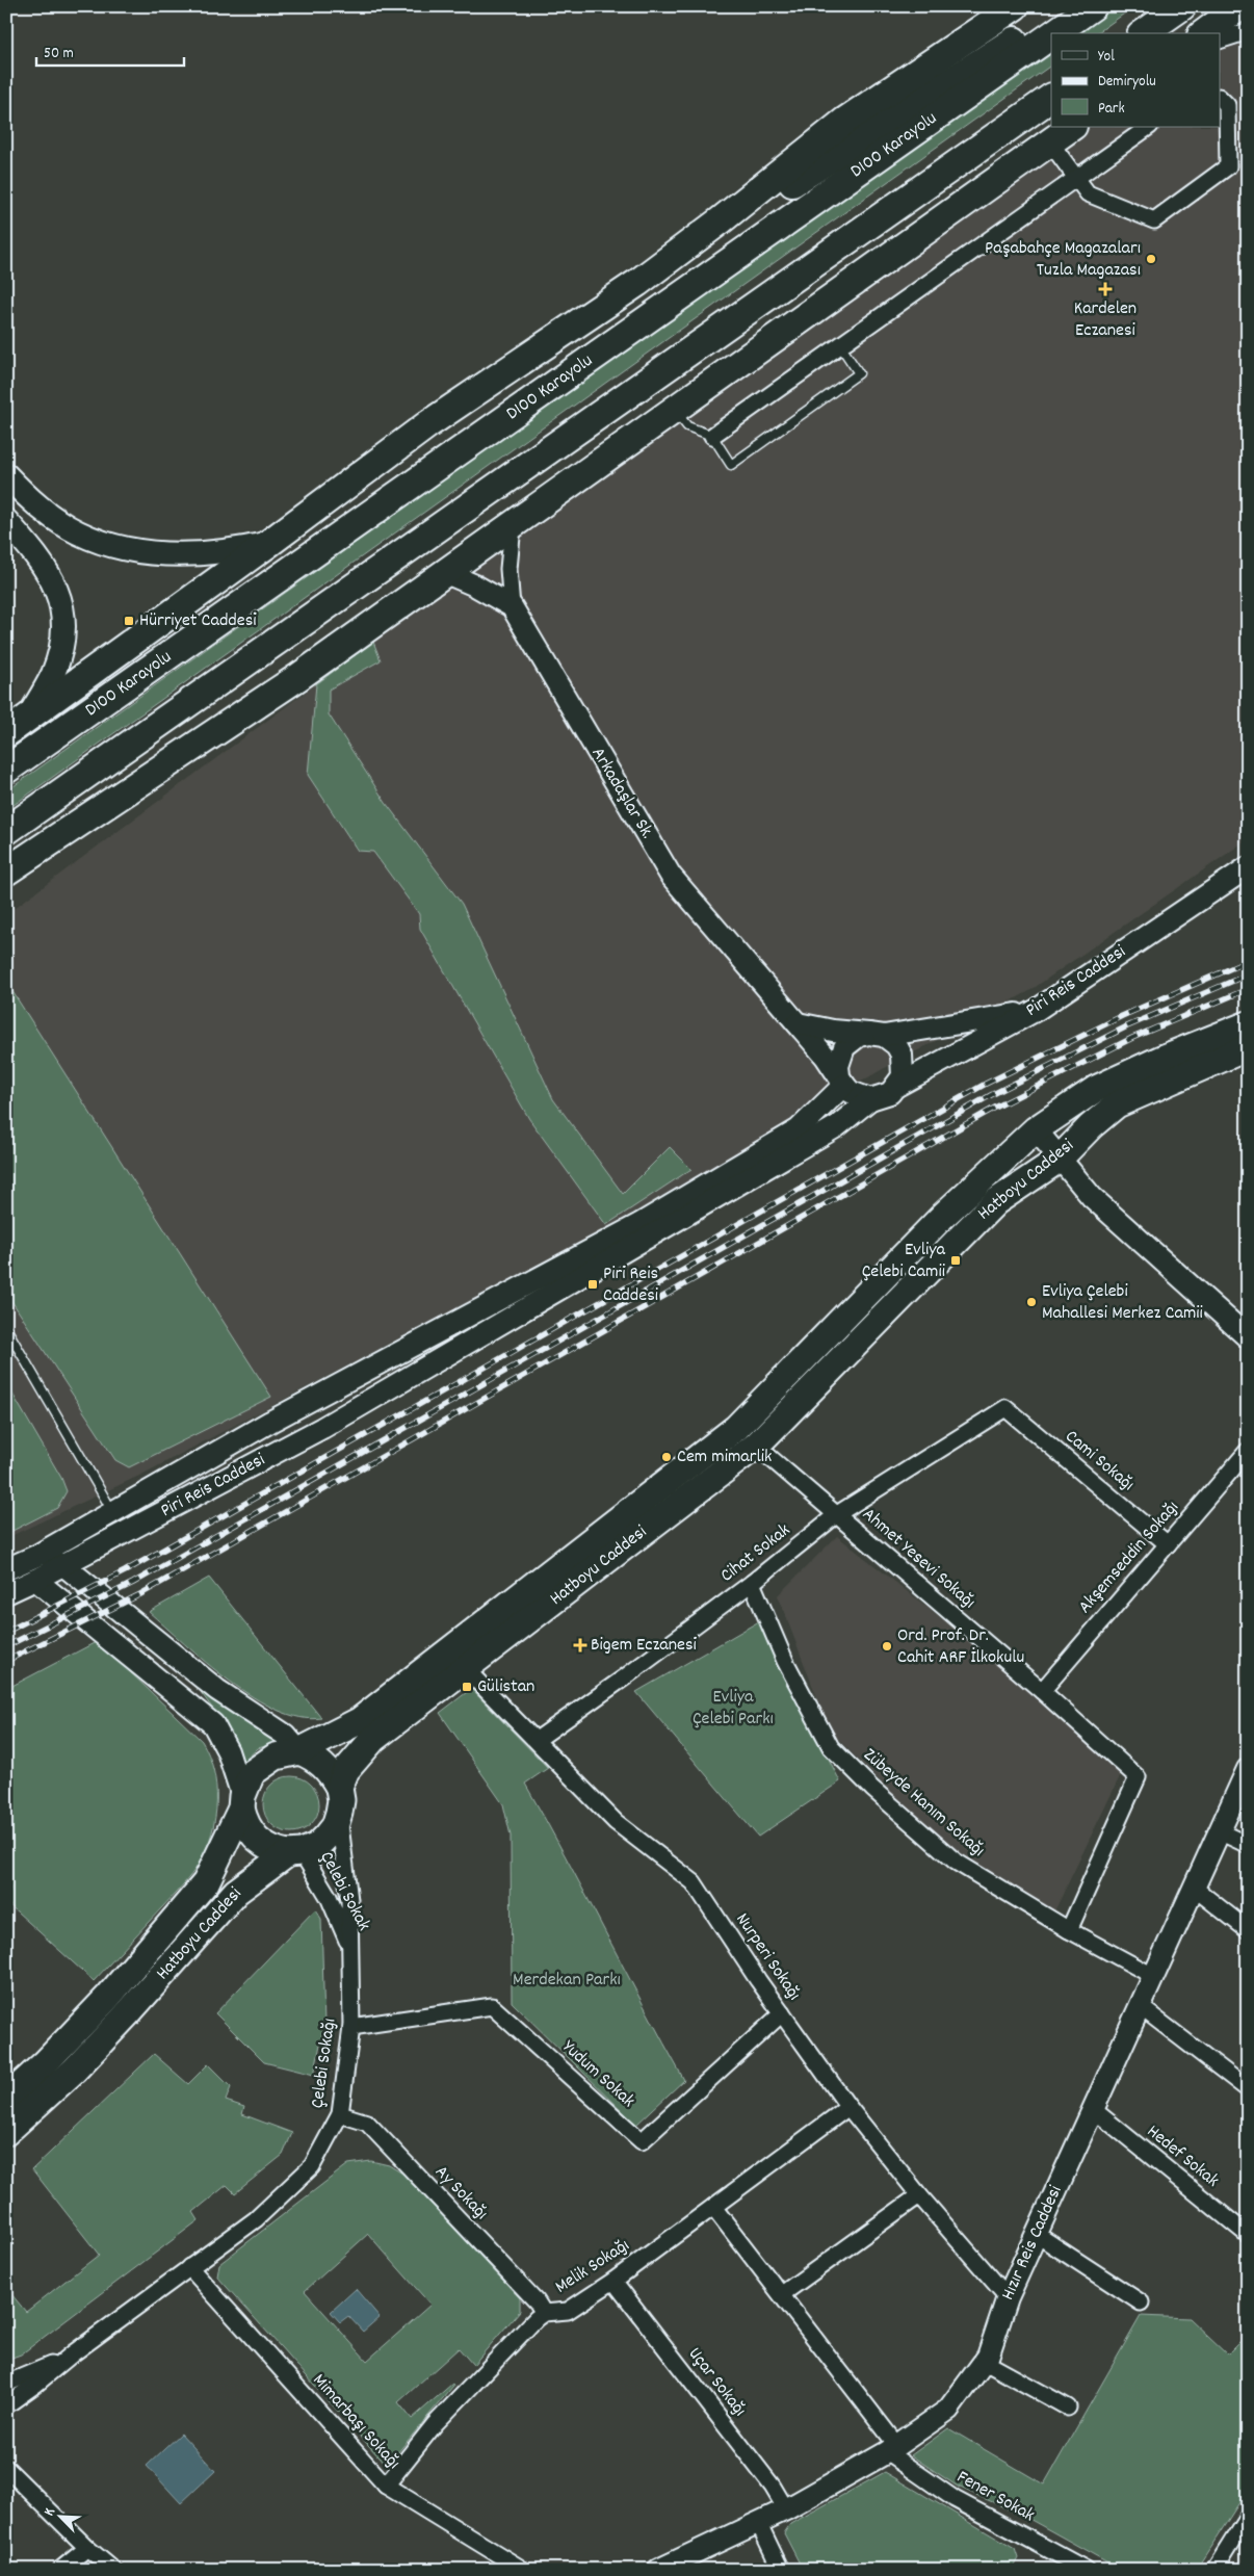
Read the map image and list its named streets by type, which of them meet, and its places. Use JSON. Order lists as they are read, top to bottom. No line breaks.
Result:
{"streets":{"highway":["D100 Karayolu"],"main road":["Hatboyu Caddesi"],"street":["Arkadaşlar Sk.","Piri Reis Caddesi","Cami Sokağı","Cihat Sokak","Akşemseddin Sokağı","Ahmet Yesevi Sokağı","Zübeyde Hanım Sokağı","Çelebi Sokak","Nurperi Sokağı","Çelebi Sokağı","Yudum Sokak","Hedef Sokak","Ay Sokağı","Hızır Reis Caddesi","Melik Sokağı","Uçar Sokağı","Mimarbaşı Sokağı","Fener Sokak"]},"crossings":[["Arkadaşlar Sk.","Piri Reis Caddesi"],["Hatboyu Caddesi","Ahmet Yesevi Sokağı"],["Hatboyu Caddesi","Çelebi Sokak"],["Hatboyu Caddesi","Nurperi Sokağı"],["Hatboyu Caddesi","Çelebi Sokağı"],["Cami Sokağı","Cihat Sokak"],["Cami Sokağı","Akşemseddin Sokağı"],["Cihat Sokak","Ahmet Yesevi Sokağı"],["Cihat Sokak","Zübeyde Hanım Sokağı"],["Cihat Sokak","Nurperi Sokağı"],["Akşemseddin Sokağı","Ahmet Yesevi Sokağı"],["Ahmet Yesevi Sokağı","Zübeyde Hanım Sokağı"],["Zübeyde Hanım Sokağı","Hızır Reis Caddesi"],["Çelebi Sokak","Çelebi Sokağı"],["Nurperi Sokağı","Yudum Sokak"],["Nurperi Sokağı","Hızır Reis Caddesi"],["Nurperi Sokağı","Melik Sokağı"],["Çelebi Sokağı","Yudum Sokak"],["Çelebi Sokağı","Ay Sokağı"],["Çelebi Sokağı","Mimarbaşı Sokağı"],["Hedef Sokak","Hızır Reis Caddesi"],["Ay Sokağı","Melik Sokağı"],["Hızır Reis Caddesi","Uçar Sokağı"],["Hızır Reis Caddesi","Fener Sokak"],["Melik Sokağı","Uçar Sokağı"],["Melik Sokağı","Mimarbaşı Sokağı"],["Melik Sokağı","Fener Sokak"]],"parks":["Evliya Çelebi Parkı","Merdekan Parkı"],"places":{"other":["Paşabahçe Magazaları Tuzla Magazası","Evliya Çelebi Mahallesi Merkez Camii","Cem mimarlik","Ord. Prof. Dr. Cahit ARF İlkokulu"],"health":["Kardelen Eczanesi","Bigem Eczanesi"],"transit":["Hürriyet Caddesi","Evliya Çelebi Camii","Piri Reis Caddesi","Gülistan"]},"legend":["Yol","Demiryolu","Park"],"scale_bar":"50 m","north":"top left"}
